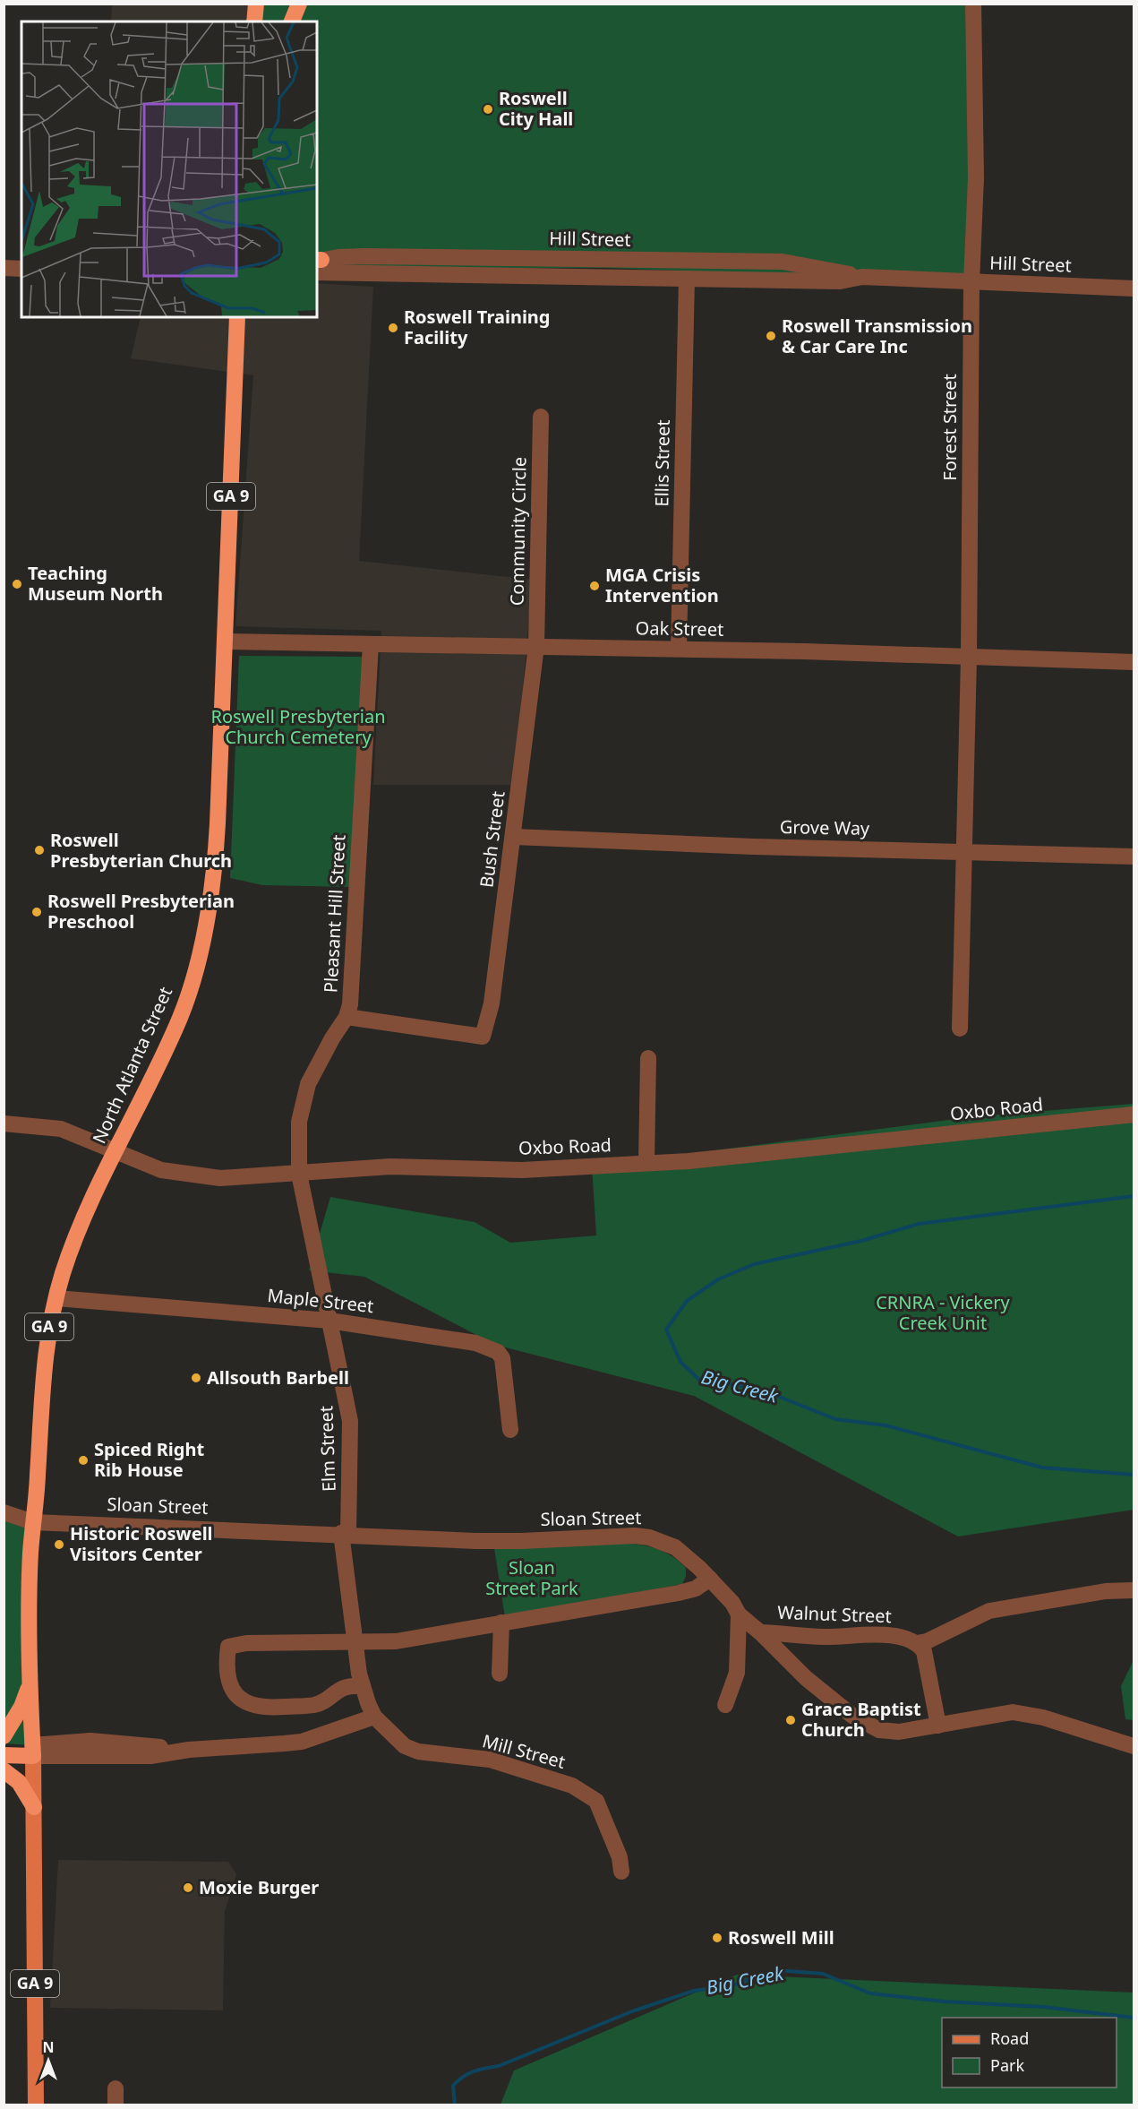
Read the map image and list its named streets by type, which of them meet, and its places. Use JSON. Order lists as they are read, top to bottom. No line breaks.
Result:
{"streets":{"highway":["GA 9","North Atlanta Street"],"street":["Hill Street","Forest Street","Ellis Street","Community Circle","Oak Street","Grove Way","Bush Street","Pleasant Hill Street","Oxbo Road","Maple Street","Elm Street","Sloan Street","Walnut Street","Mill Street"]},"crossings":[["Hill Street","Forest Street"],["Hill Street","Ellis Street"],["Forest Street","Oak Street"],["Forest Street","Grove Way"],["Ellis Street","Oak Street"],["GA 9","North Atlanta Street"],["Community Circle","Oak Street"],["Community Circle","Bush Street"],["Oak Street","Bush Street"],["Oak Street","Pleasant Hill Street"],["Oak Street","North Atlanta Street"],["Grove Way","Bush Street"],["Bush Street","Pleasant Hill Street"],["Pleasant Hill Street","Oxbo Road"],["Pleasant Hill Street","Elm Street"],["North Atlanta Street","Oxbo Road"],["North Atlanta Street","Maple Street"],["North Atlanta Street","Sloan Street"],["Oxbo Road","Elm Street"],["Maple Street","Elm Street"],["Elm Street","Sloan Street"],["Elm Street","Mill Street"],["Sloan Street","Walnut Street"],["Sloan Street","Mill Street"]],"water":["Big Creek"],"parks":["Roswell Presbyterian Church Cemetery","CRNRA - Vickery Creek Unit","Sloan Street Park"],"places":["Roswell City Hall","Roswell Training Facility","Roswell Transmission & Car Care Inc","Teaching Museum North","MGA Crisis Intervention","Roswell Presbyterian Church","Roswell Presbyterian Preschool","Allsouth Barbell","Spiced Right Rib House","Historic Roswell Visitors Center","Grace Baptist Church","Moxie Burger","Roswell Mill"],"legend":["Road","Park"],"north":"top"}
